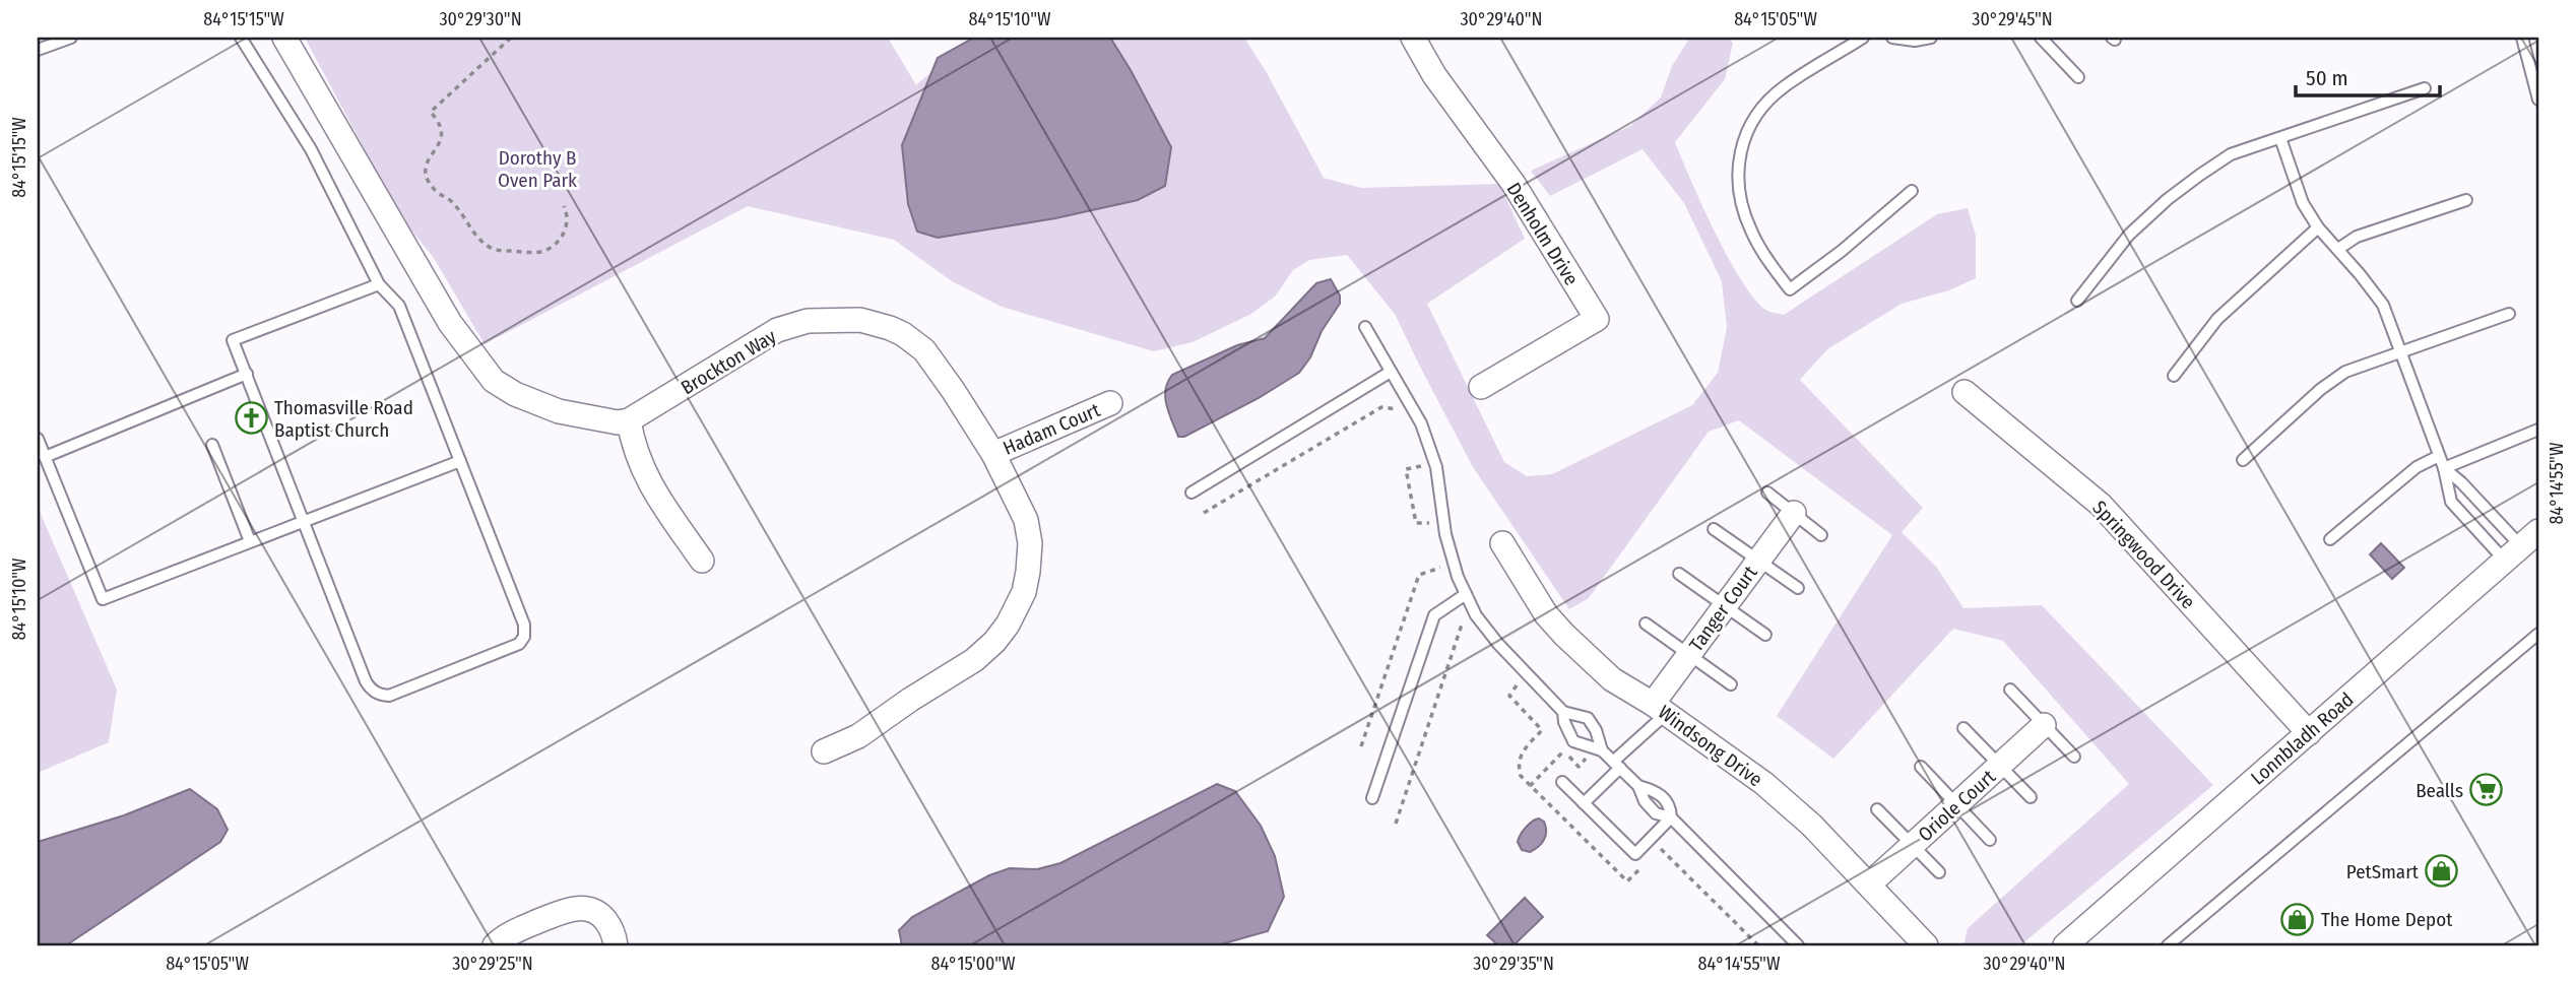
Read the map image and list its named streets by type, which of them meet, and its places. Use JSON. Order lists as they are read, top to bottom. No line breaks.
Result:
{"streets":{"street":["Denholm Drive","Brockton Way","Hadam Court","Springwood Drive","Tanger Court","Lonnbladh Road","Windsong Drive","Oriole Court"]},"crossings":[["Brockton Way","Hadam Court"],["Springwood Drive","Lonnbladh Road"],["Tanger Court","Windsong Drive"],["Windsong Drive","Oriole Court"]],"parks":["Dorothy B Oven Park"],"places":{"church":["Thomasville Road Baptist Church"],"supermarket":["Bealls"],"shop":["PetSmart","The Home Depot"]},"scale_bar":"50 m","coordinates":["84°15'15\"W","30°29'30\"N","84°15'10\"W","30°29'40\"N","84°15'05\"W","30°29'45\"N","84°14'55\"W","30°29'25\"N","84°15'00\"W","30°29'35\"N"]}
